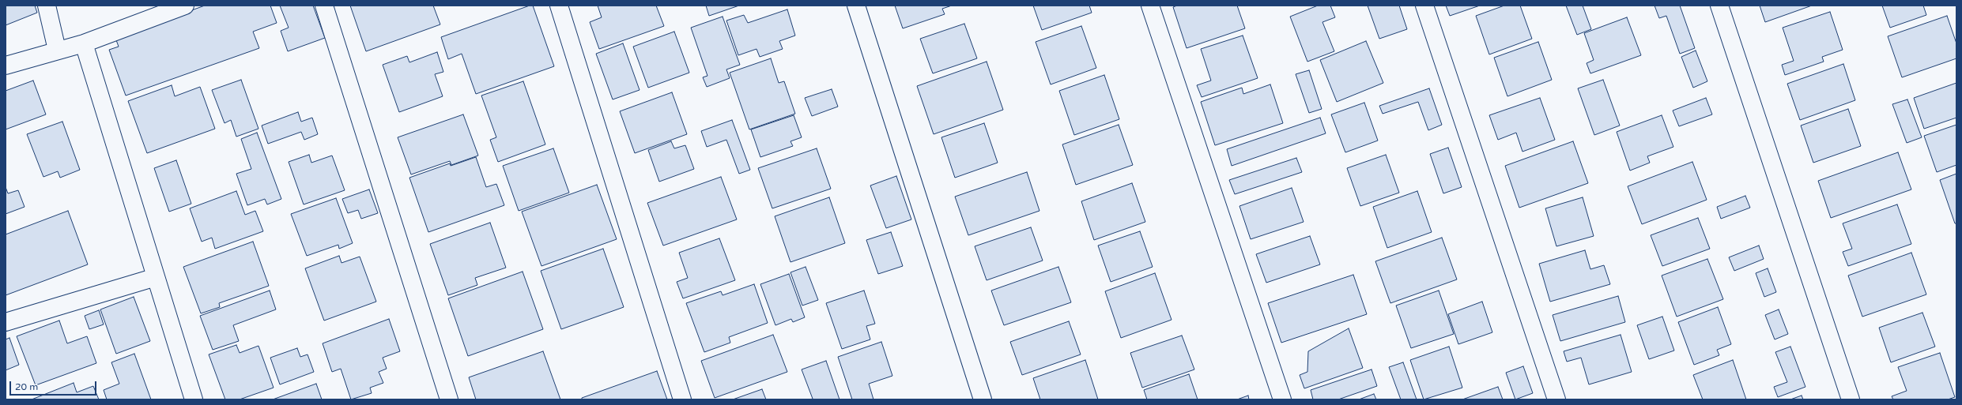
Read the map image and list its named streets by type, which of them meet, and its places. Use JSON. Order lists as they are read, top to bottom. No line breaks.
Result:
{"scale_bar":"20 m"}
